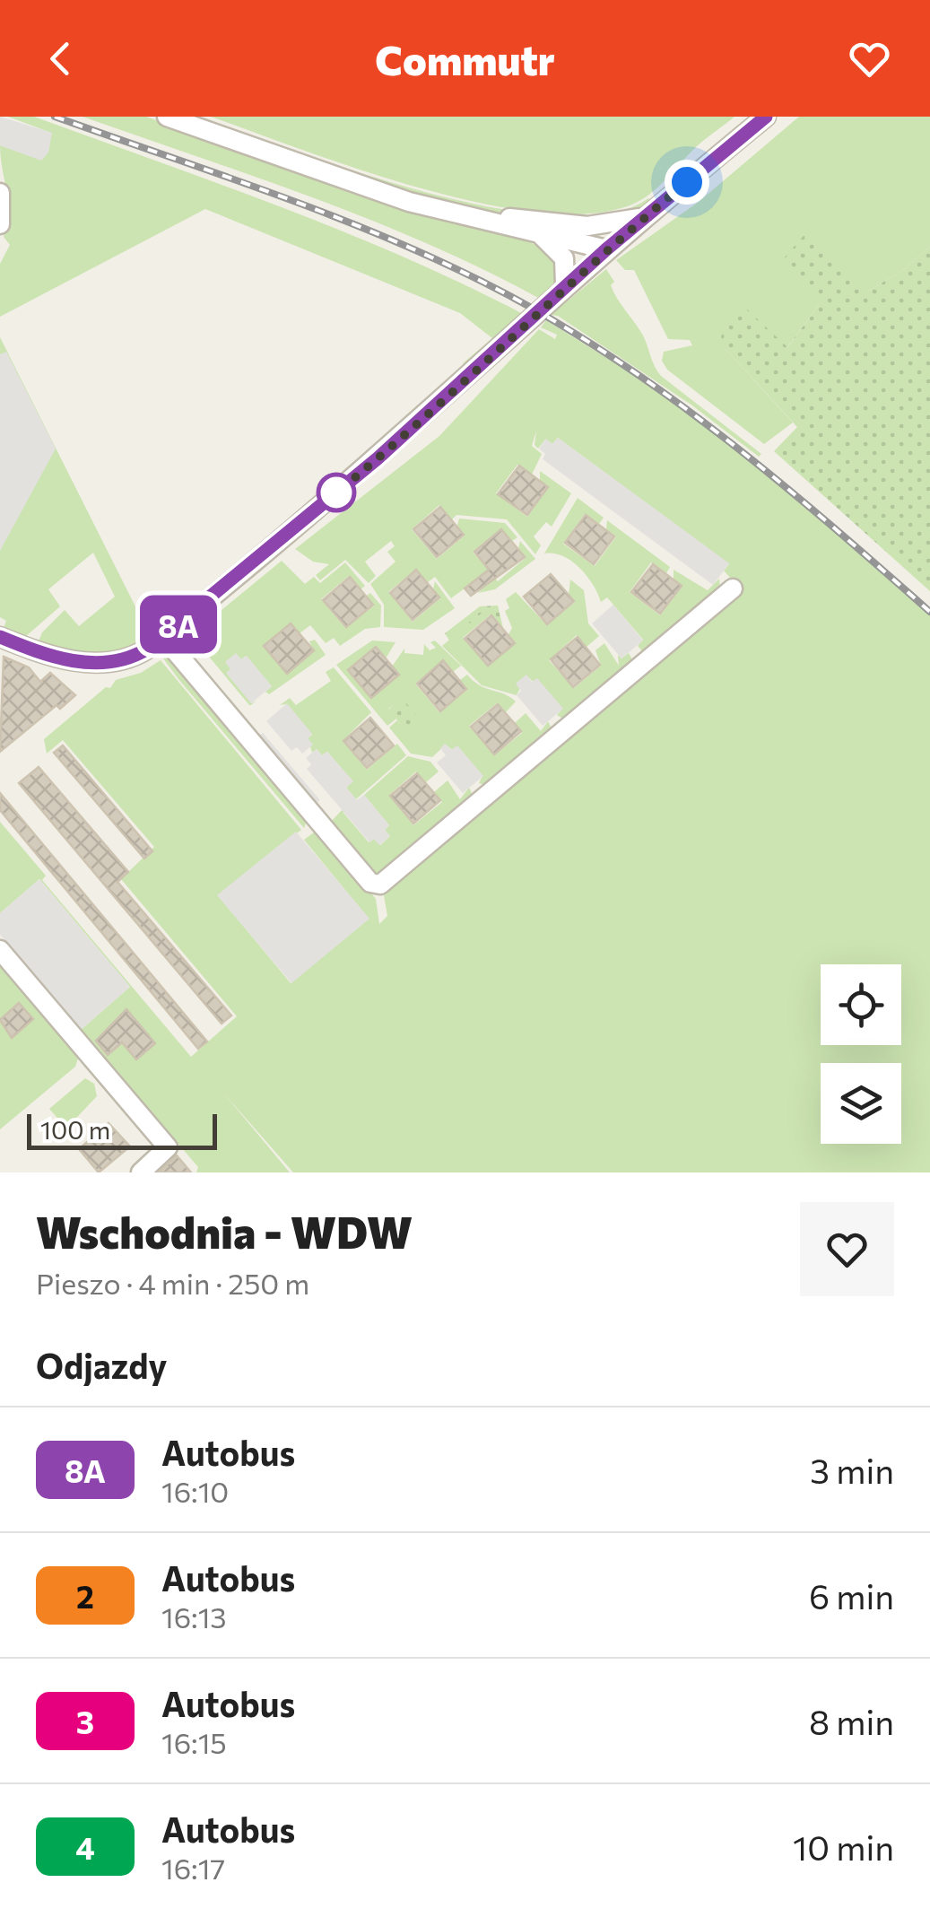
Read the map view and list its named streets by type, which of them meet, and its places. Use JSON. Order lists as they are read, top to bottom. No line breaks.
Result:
{"lines":["bus line 8A"],"scale_bar":"100 m","page":{"header":"Commutr","on_map":"8A","scale":"100 m","heading":[["Wschodnia - WDW","Pieszo · 4 min · 250 m"],"Odjazdy"],"list":[{"mark":"8A","name":"Autobus","note":"16:10","value":"3 min"},{"mark":"2","name":"Autobus","note":"16:13","value":"6 min"},{"mark":"3","name":"Autobus","note":"16:15","value":"8 min"},{"mark":"4","name":"Autobus","note":"16:17","value":"10 min"}]}}
